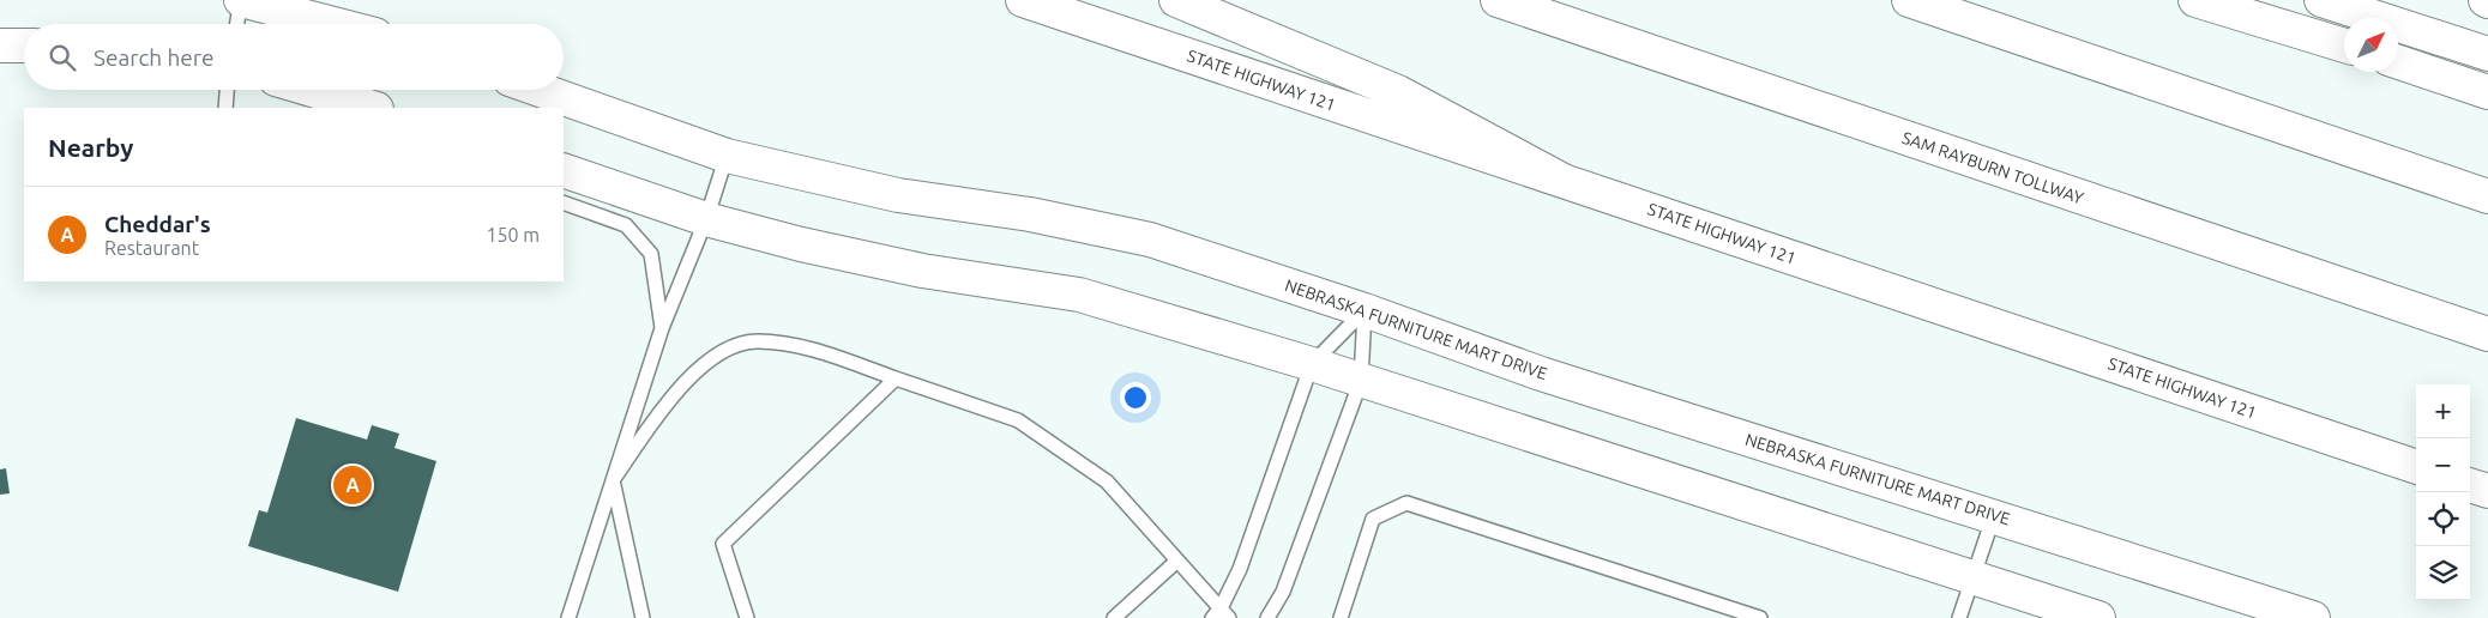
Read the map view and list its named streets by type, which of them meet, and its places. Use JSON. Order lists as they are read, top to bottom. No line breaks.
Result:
{"streets":{"main road":["STATE HIGHWAY 121","SAM RAYBURN TOLLWAY","NEBRASKA FURNITURE MART DRIVE"]},"north":"top right","page":{"search":"Search here","heading":"Nearby","list":[{"mark":"A","name":"Cheddar's","note":"Restaurant","value":"150 m"}],"map_buttons":["+","−"],"pins":"A"}}
